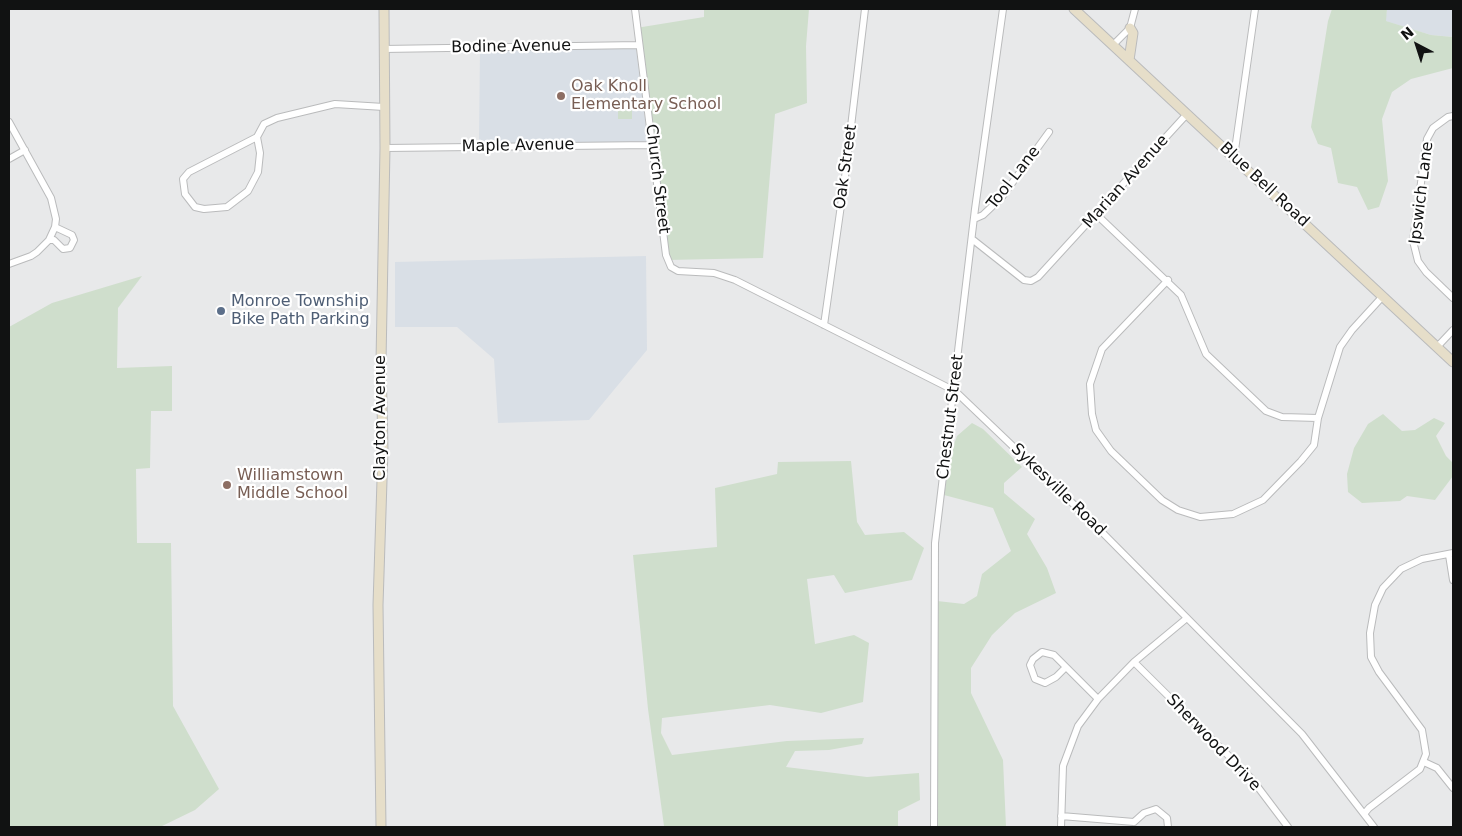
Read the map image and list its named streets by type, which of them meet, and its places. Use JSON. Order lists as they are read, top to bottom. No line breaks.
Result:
{"streets":{"main road":["Blue Bell Road","Clayton Avenue"],"street":["Bodine Avenue","Maple Avenue","Oak Street","Tool Lane","Church Street","Marian Avenue","Ipswich Lane","Chestnut Street","Sykesville Road","Sherwood Drive"]},"crossings":[["Bodine Avenue","Church Street"],["Bodine Avenue","Clayton Avenue"],["Maple Avenue","Church Street"],["Maple Avenue","Clayton Avenue"],["Oak Street","Sykesville Road"],["Tool Lane","Chestnut Street"],["Church Street","Sykesville Road"],["Marian Avenue","Blue Bell Road"],["Marian Avenue","Chestnut Street"],["Chestnut Street","Sykesville Road"]],"places":["Oak Knoll Elementary School","Monroe Township Bike Path Parking","Williamstown Middle School"],"north":"top left"}
